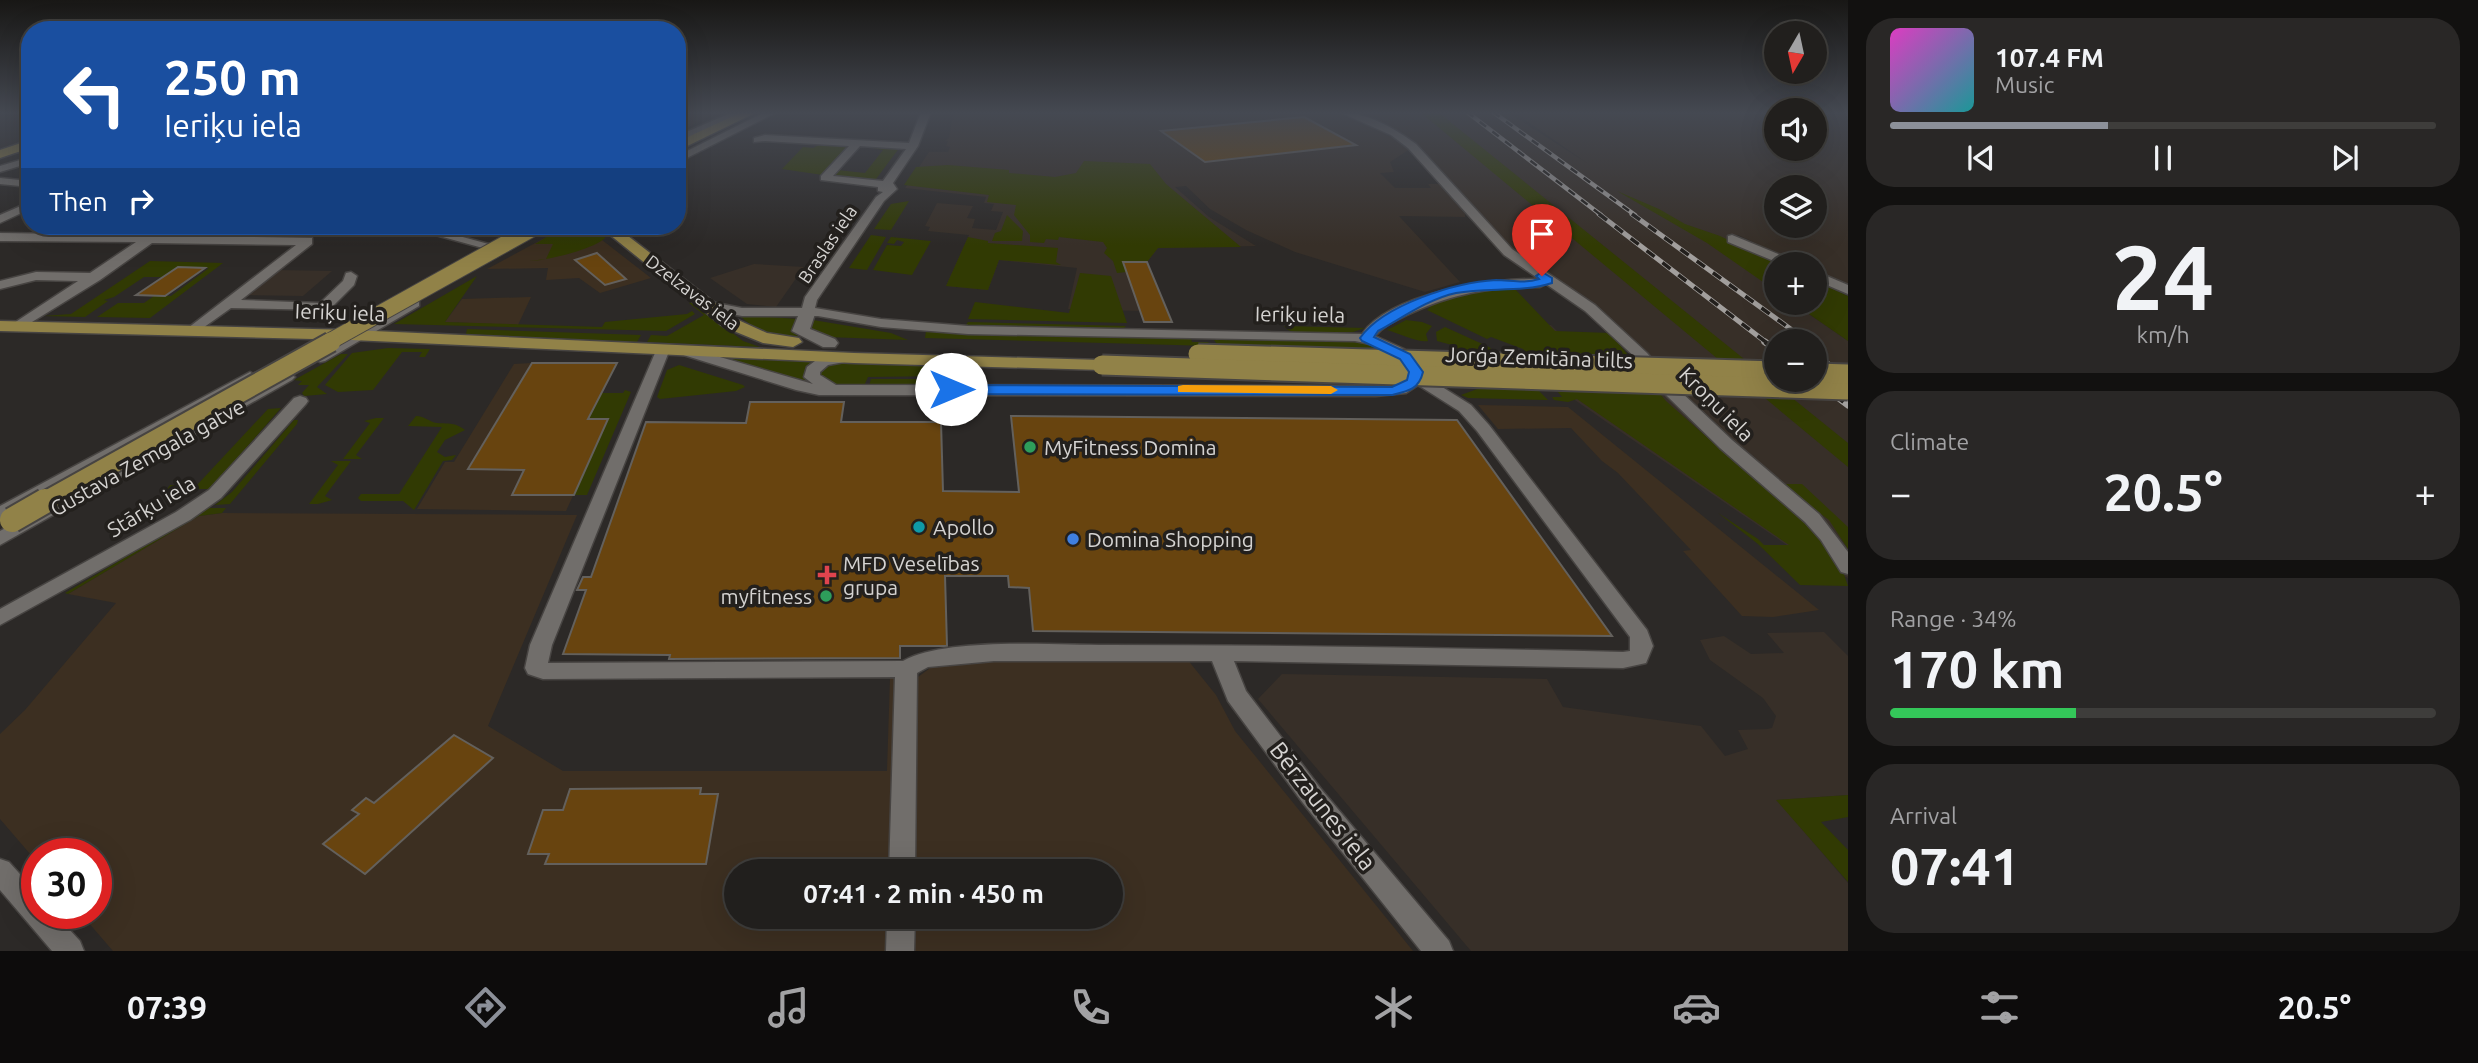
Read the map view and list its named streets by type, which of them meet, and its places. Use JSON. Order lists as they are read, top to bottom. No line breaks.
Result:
{"streets":{"main road":["Dzelzavas iela","Ieriķu iela","Jorģa Zemitāna tilts","Gustava Zemgala gatve"],"street":["Braslas iela","Kroņu iela","Stārķu iela","Bērzaunes iela"]},"crossings":[["Braslas iela","Ieriķu iela"],["Dzelzavas iela","Ieriķu iela"],["Ieriķu iela","Jorģa Zemitāna tilts"],["Ieriķu iela","Gustava Zemgala gatve"]],"places":{"other":["MyFitness Domina","Apollo","Domina Shopping","myfitness"],"health":["MFD Veselības grupa"]},"north":"bottom","page":{"map_buttons":["+","−"],"turn":["250 m","Ieriķu iela"],"song":["107.4 FM","Music"],"then":"Then","tile":[["24","km/h"],"Climate",["Range · 34%","170 km"],["Arrival","07:41"]],"heat":["−","20.5°","+"],"limit":"30","trip":"07:41 · 2 min · 450 m","tabs":["07:39","20.5°"]}}
